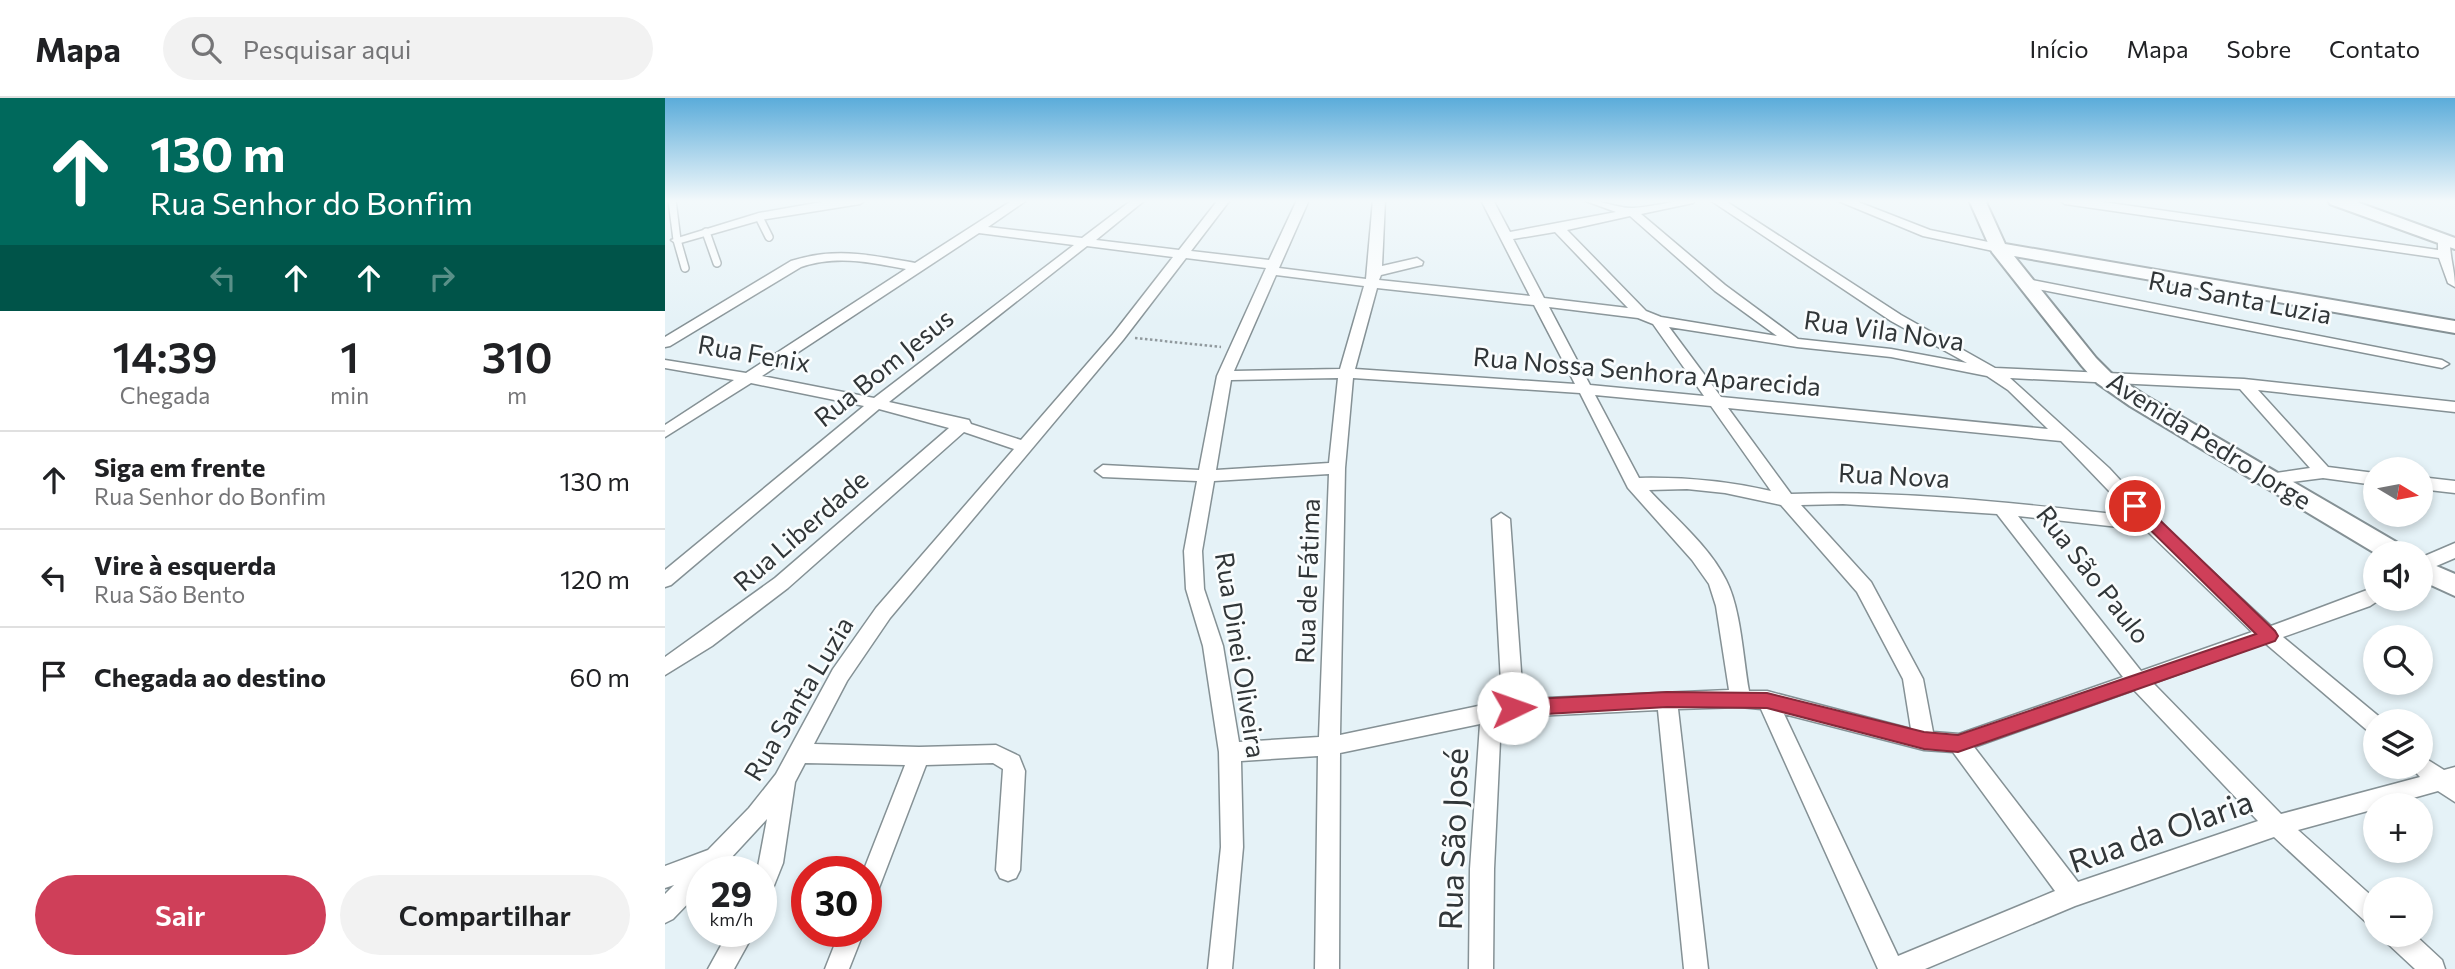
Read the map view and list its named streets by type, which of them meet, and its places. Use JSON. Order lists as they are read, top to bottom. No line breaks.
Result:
{"streets":{"street":["Rua Santa Luzia","Rua Vila Nova","Rua Fenix","Rua Bom Jesus","Rua Nossa Senhora Aparecida","Avenida Pedro Jorge","Rua Nova","Rua Liberdade","Rua São Paulo","Rua de Fátima","Rua Dinei Oliveira","Rua da Olaria","Rua São José"]},"crossings":[["Rua Santa Luzia","Rua Fenix"],["Rua Santa Luzia","Avenida Pedro Jorge"],["Rua Vila Nova","Avenida Pedro Jorge"],["Rua Fenix","Rua Bom Jesus"],["Rua Fenix","Rua Liberdade"],["Rua Nossa Senhora Aparecida","Rua de Fátima"],["Rua Nossa Senhora Aparecida","Rua Dinei Oliveira"],["Rua Nova","Rua São Paulo"],["Rua São Paulo","Rua da Olaria"]],"north":"right","page":{"header":"Mapa","search":"Pesquisar aqui","nav":["Início","Mapa","Sobre","Contato"],"turn":["130 m","Rua Senhor do Bonfim"],"eta":["14:39","Chegada","1","min","310","m"],"list":[{"name":"Siga em frente","note":"Rua Senhor do Bonfim","value":"130 m"},{"name":"Vire à esquerda","note":"Rua São Bento","value":"120 m"},{"name":"Chegada ao destino","value":"60 m"}],"map_buttons":["+","−"],"speed":"29 km/h","limit":"30","buttons":["Sair","Compartilhar"]}}
